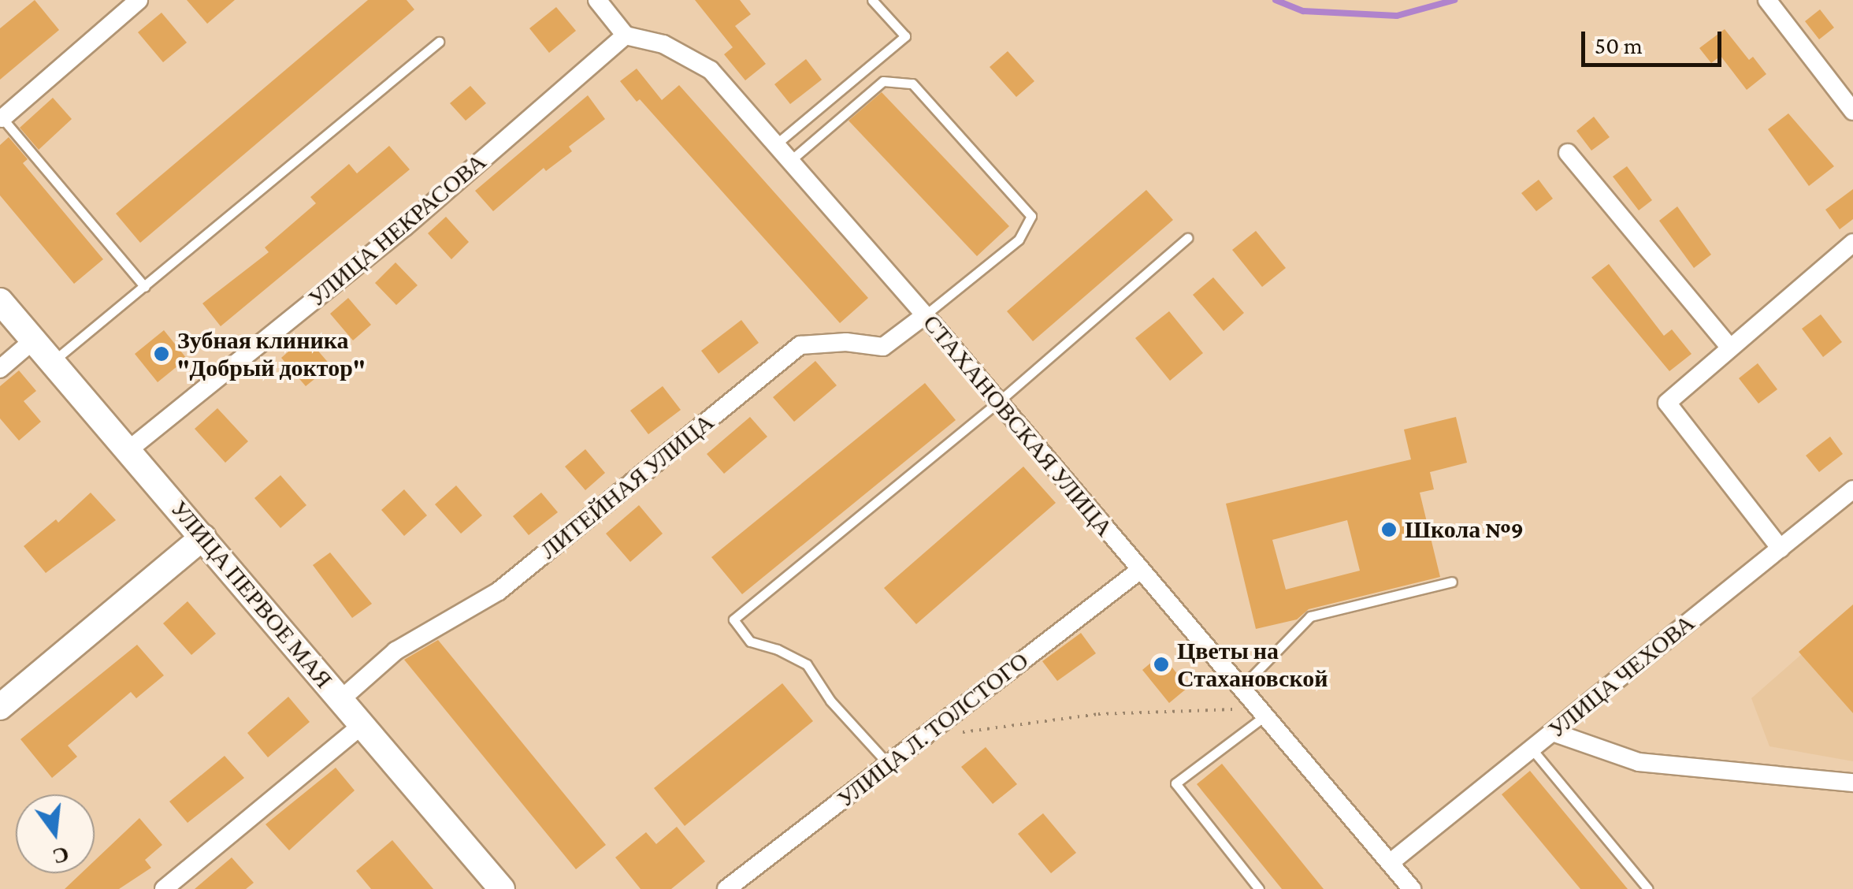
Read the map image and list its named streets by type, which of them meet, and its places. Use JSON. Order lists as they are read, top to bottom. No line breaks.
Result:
{"streets":{"street":["УЛИЦА НЕКРАСОВА","СТАХАНОВСКАЯ УЛИЦА","ЛИТЕЙНАЯ УЛИЦА","УЛИЦА ПЕРВОЕ МАЯ","УЛИЦА ЧЕХОВА","УЛИЦА Л. ТОЛСТОГО"]},"crossings":[["УЛИЦА НЕКРАСОВА","СТАХАНОВСКАЯ УЛИЦА"],["УЛИЦА НЕКРАСОВА","УЛИЦА ПЕРВОЕ МАЯ"],["СТАХАНОВСКАЯ УЛИЦА","ЛИТЕЙНАЯ УЛИЦА"],["СТАХАНОВСКАЯ УЛИЦА","УЛИЦА ЧЕХОВА"],["СТАХАНОВСКАЯ УЛИЦА","УЛИЦА Л. ТОЛСТОГО"],["ЛИТЕЙНАЯ УЛИЦА","УЛИЦА ПЕРВОЕ МАЯ"]],"places":["Зубная клиника \"Добрый доктор\"","Школа №9","Цветы на Стахановской"],"scale_bar":"50 m","north":"bottom"}
